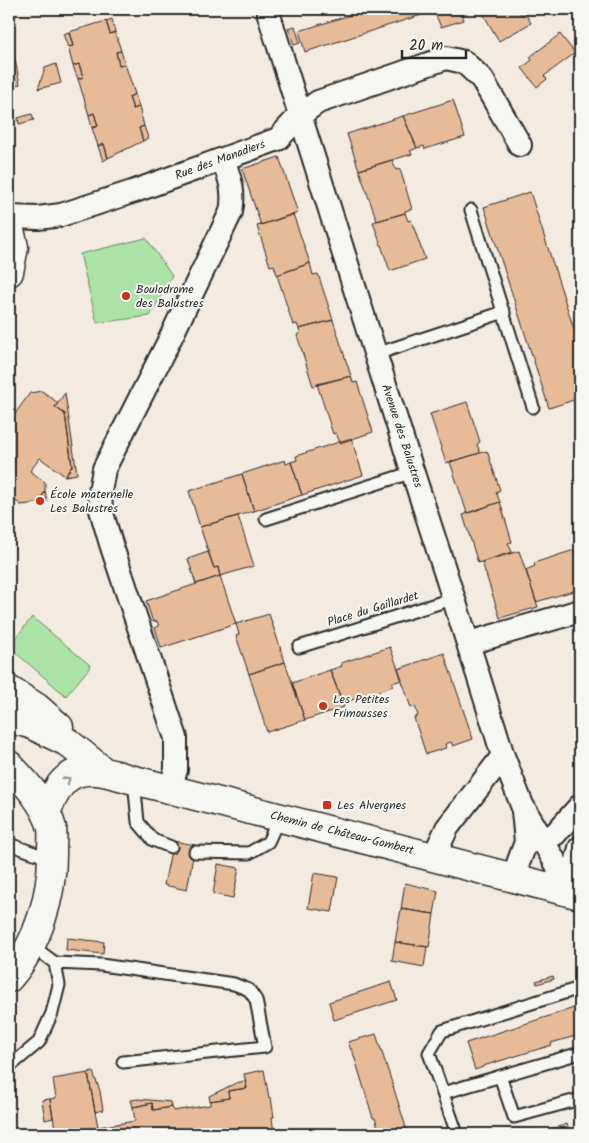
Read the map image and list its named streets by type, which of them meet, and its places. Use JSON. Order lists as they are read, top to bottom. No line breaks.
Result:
{"streets":{"street":["Rue des Manadiers","Avenue des Balustres","Chemin de Château-Gombert"],"lane":["Place du Gaillardet"]},"crossings":[["Rue des Manadiers","Avenue des Balustres"],["Avenue des Balustres","Place du Gaillardet"],["Avenue des Balustres","Chemin de Château-Gombert"]],"places":{"other":["Boulodrome des Balustres","École maternelle Les Balustres","Les Petites Frimousses"],"transit":["Les Alvergnes"]},"scale_bar":"20 m"}
